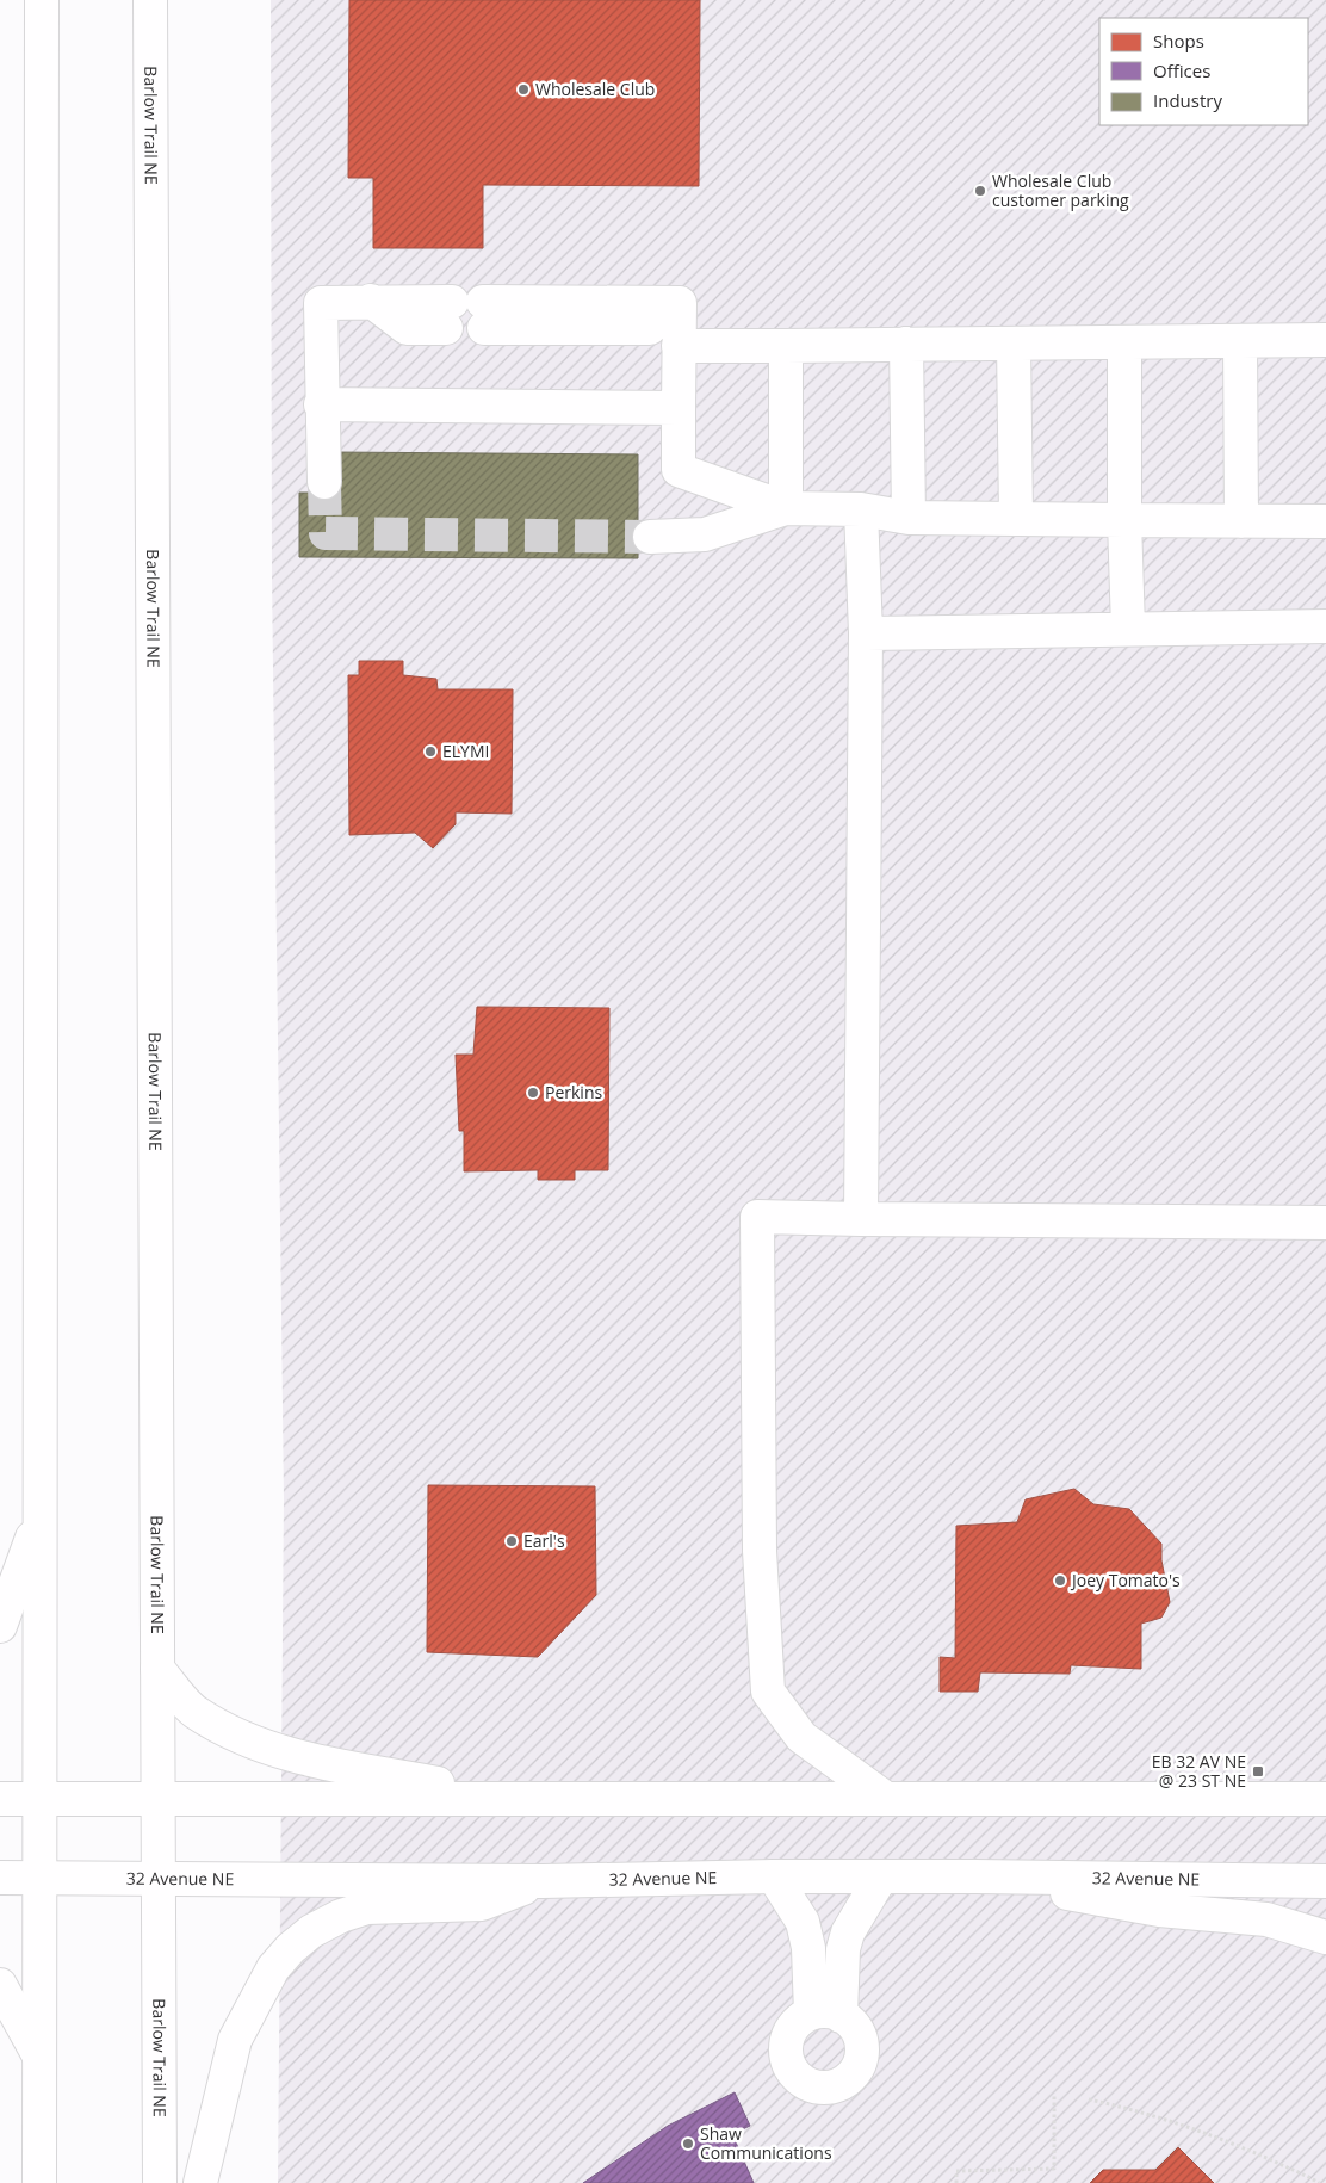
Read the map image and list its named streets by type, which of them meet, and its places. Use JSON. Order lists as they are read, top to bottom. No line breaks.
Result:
{"streets":{"main road":["Barlow Trail NE","32 Avenue NE"]},"crossings":[["Barlow Trail NE","32 Avenue NE"]],"places":{"other":["Wholesale Club","Wholesale Club customer parking","ELYMI","Perkins","Earl's","Joey Tomato's","Shaw Communications"],"transit":["EB 32 AV NE @ 23 ST NE"]},"legend":["Shops","Offices","Industry"]}
